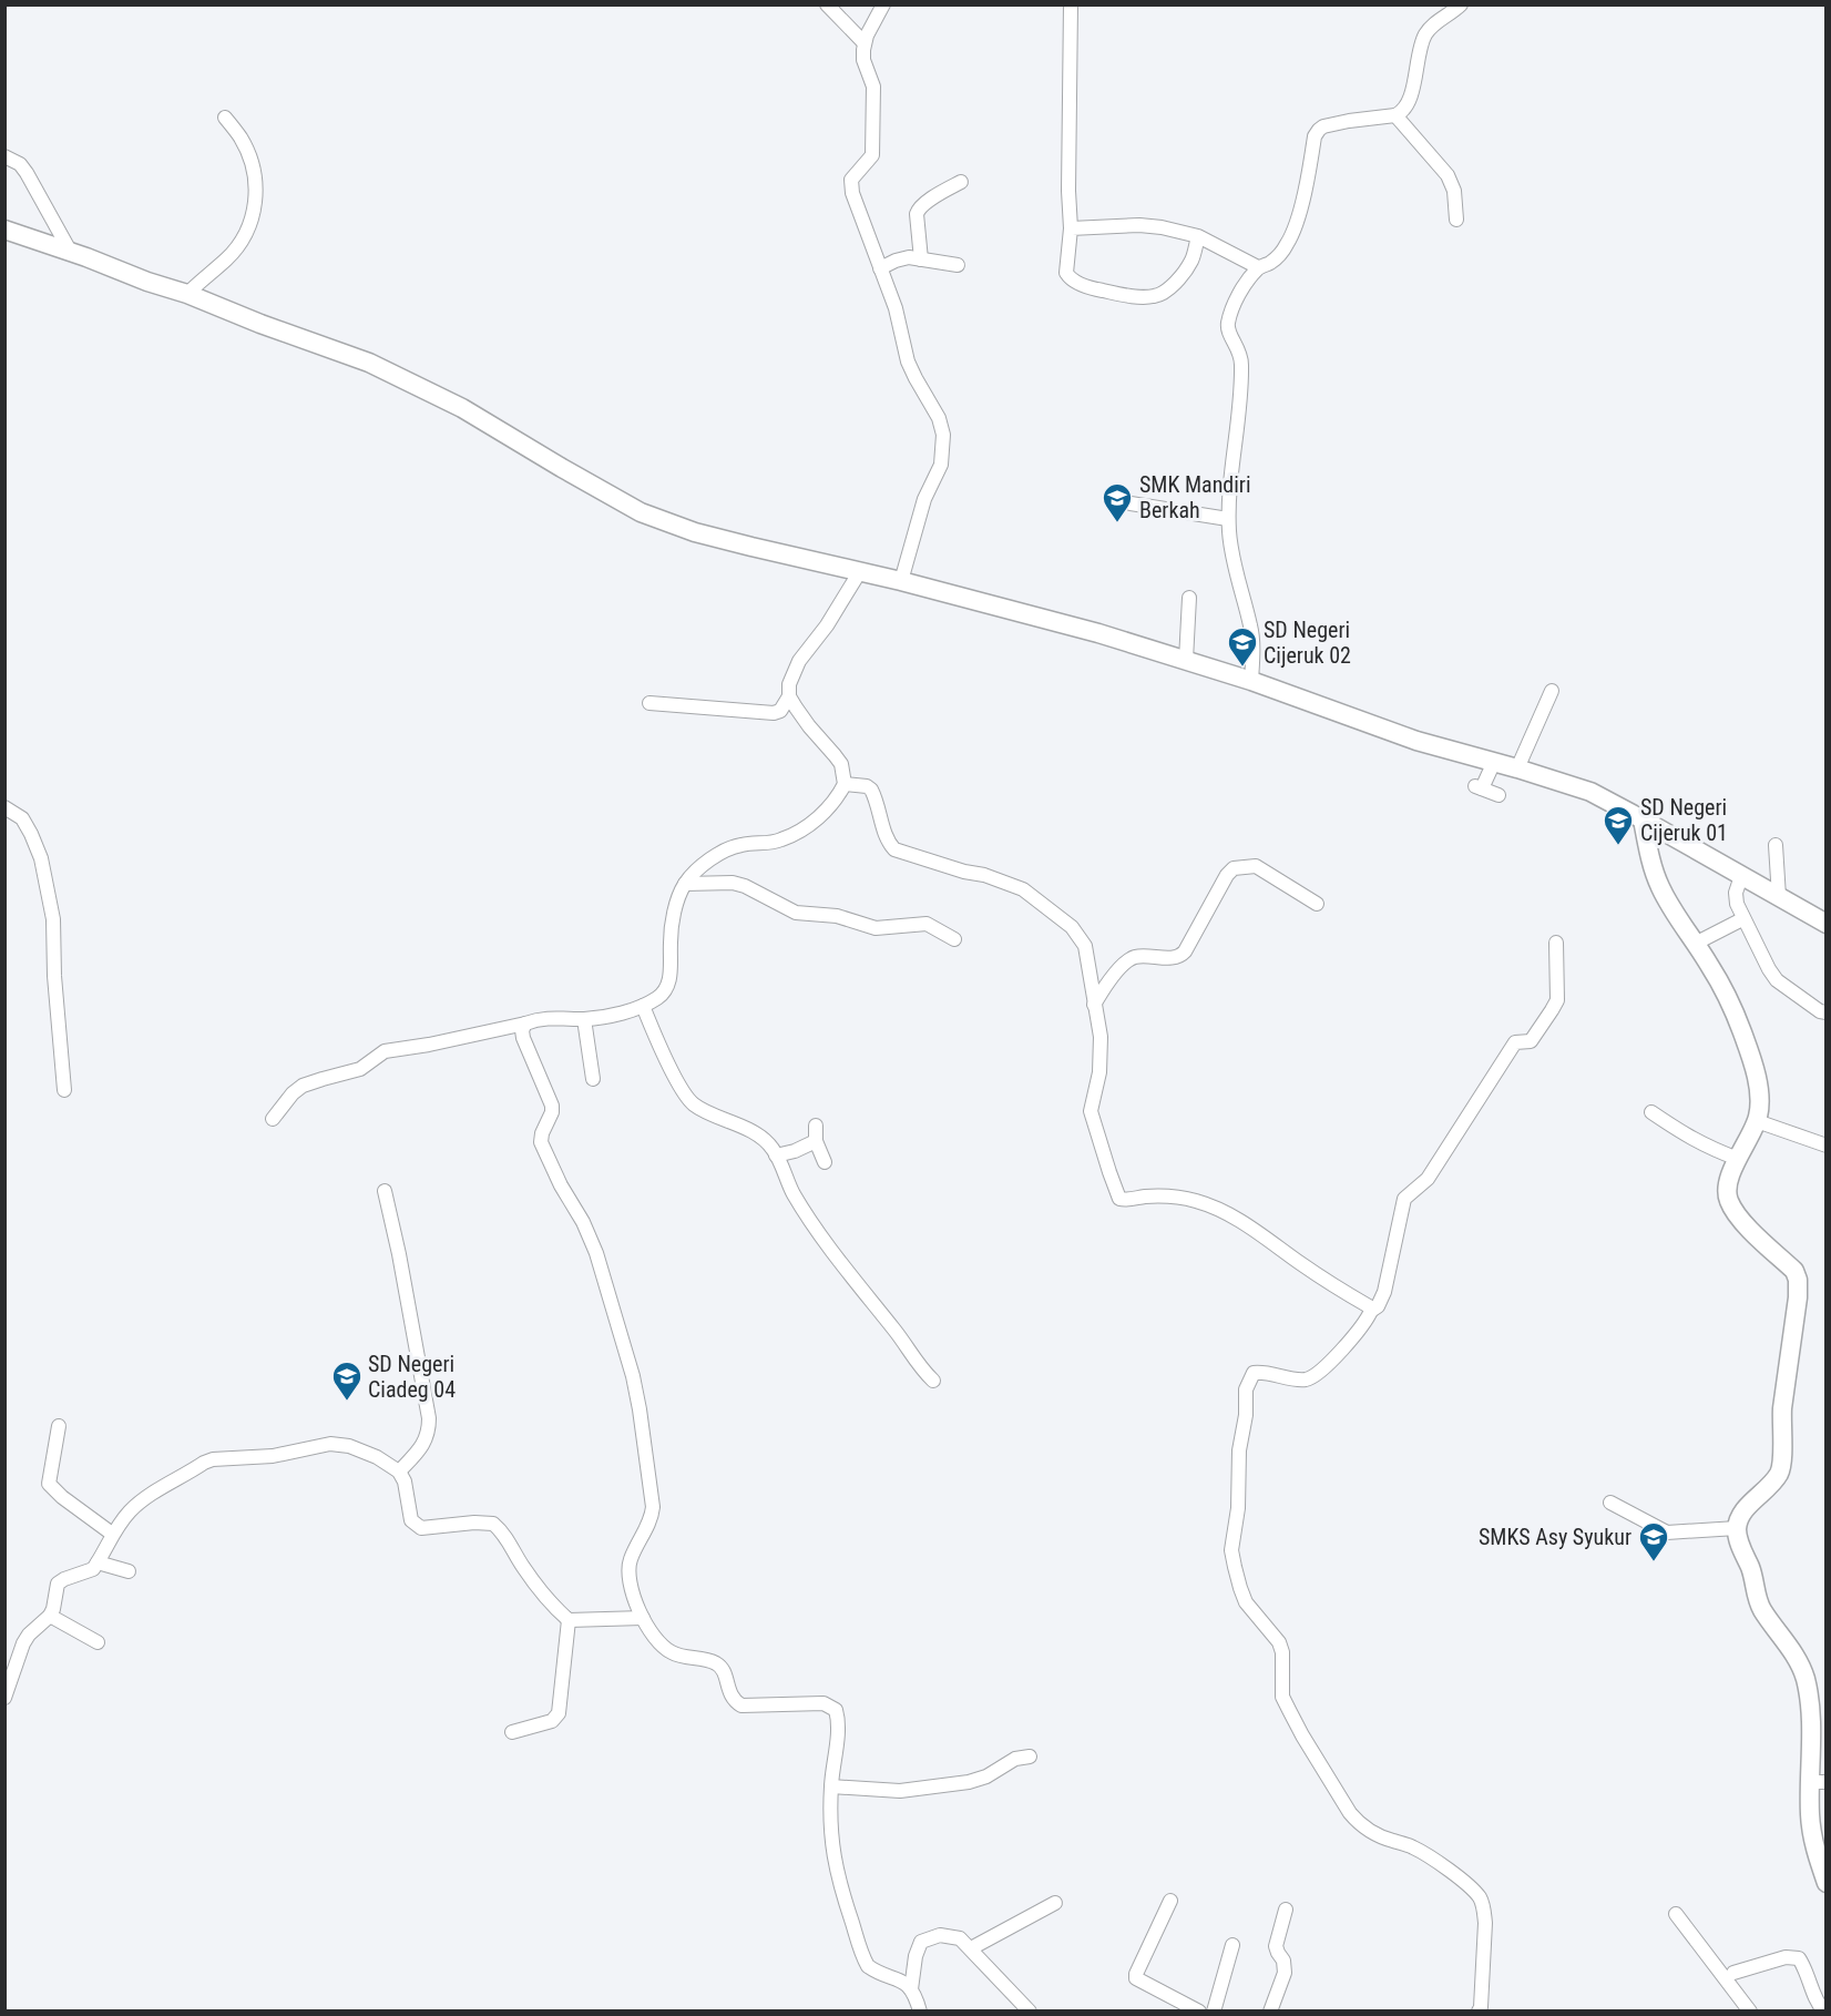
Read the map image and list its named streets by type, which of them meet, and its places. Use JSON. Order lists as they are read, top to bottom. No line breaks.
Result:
{"places":{"school or university":["SMK Mandiri Berkah","SD Negeri Cijeruk 02","SD Negeri Cijeruk 01","SD Negeri Ciadeg 04","SMKS Asy Syukur"]}}
